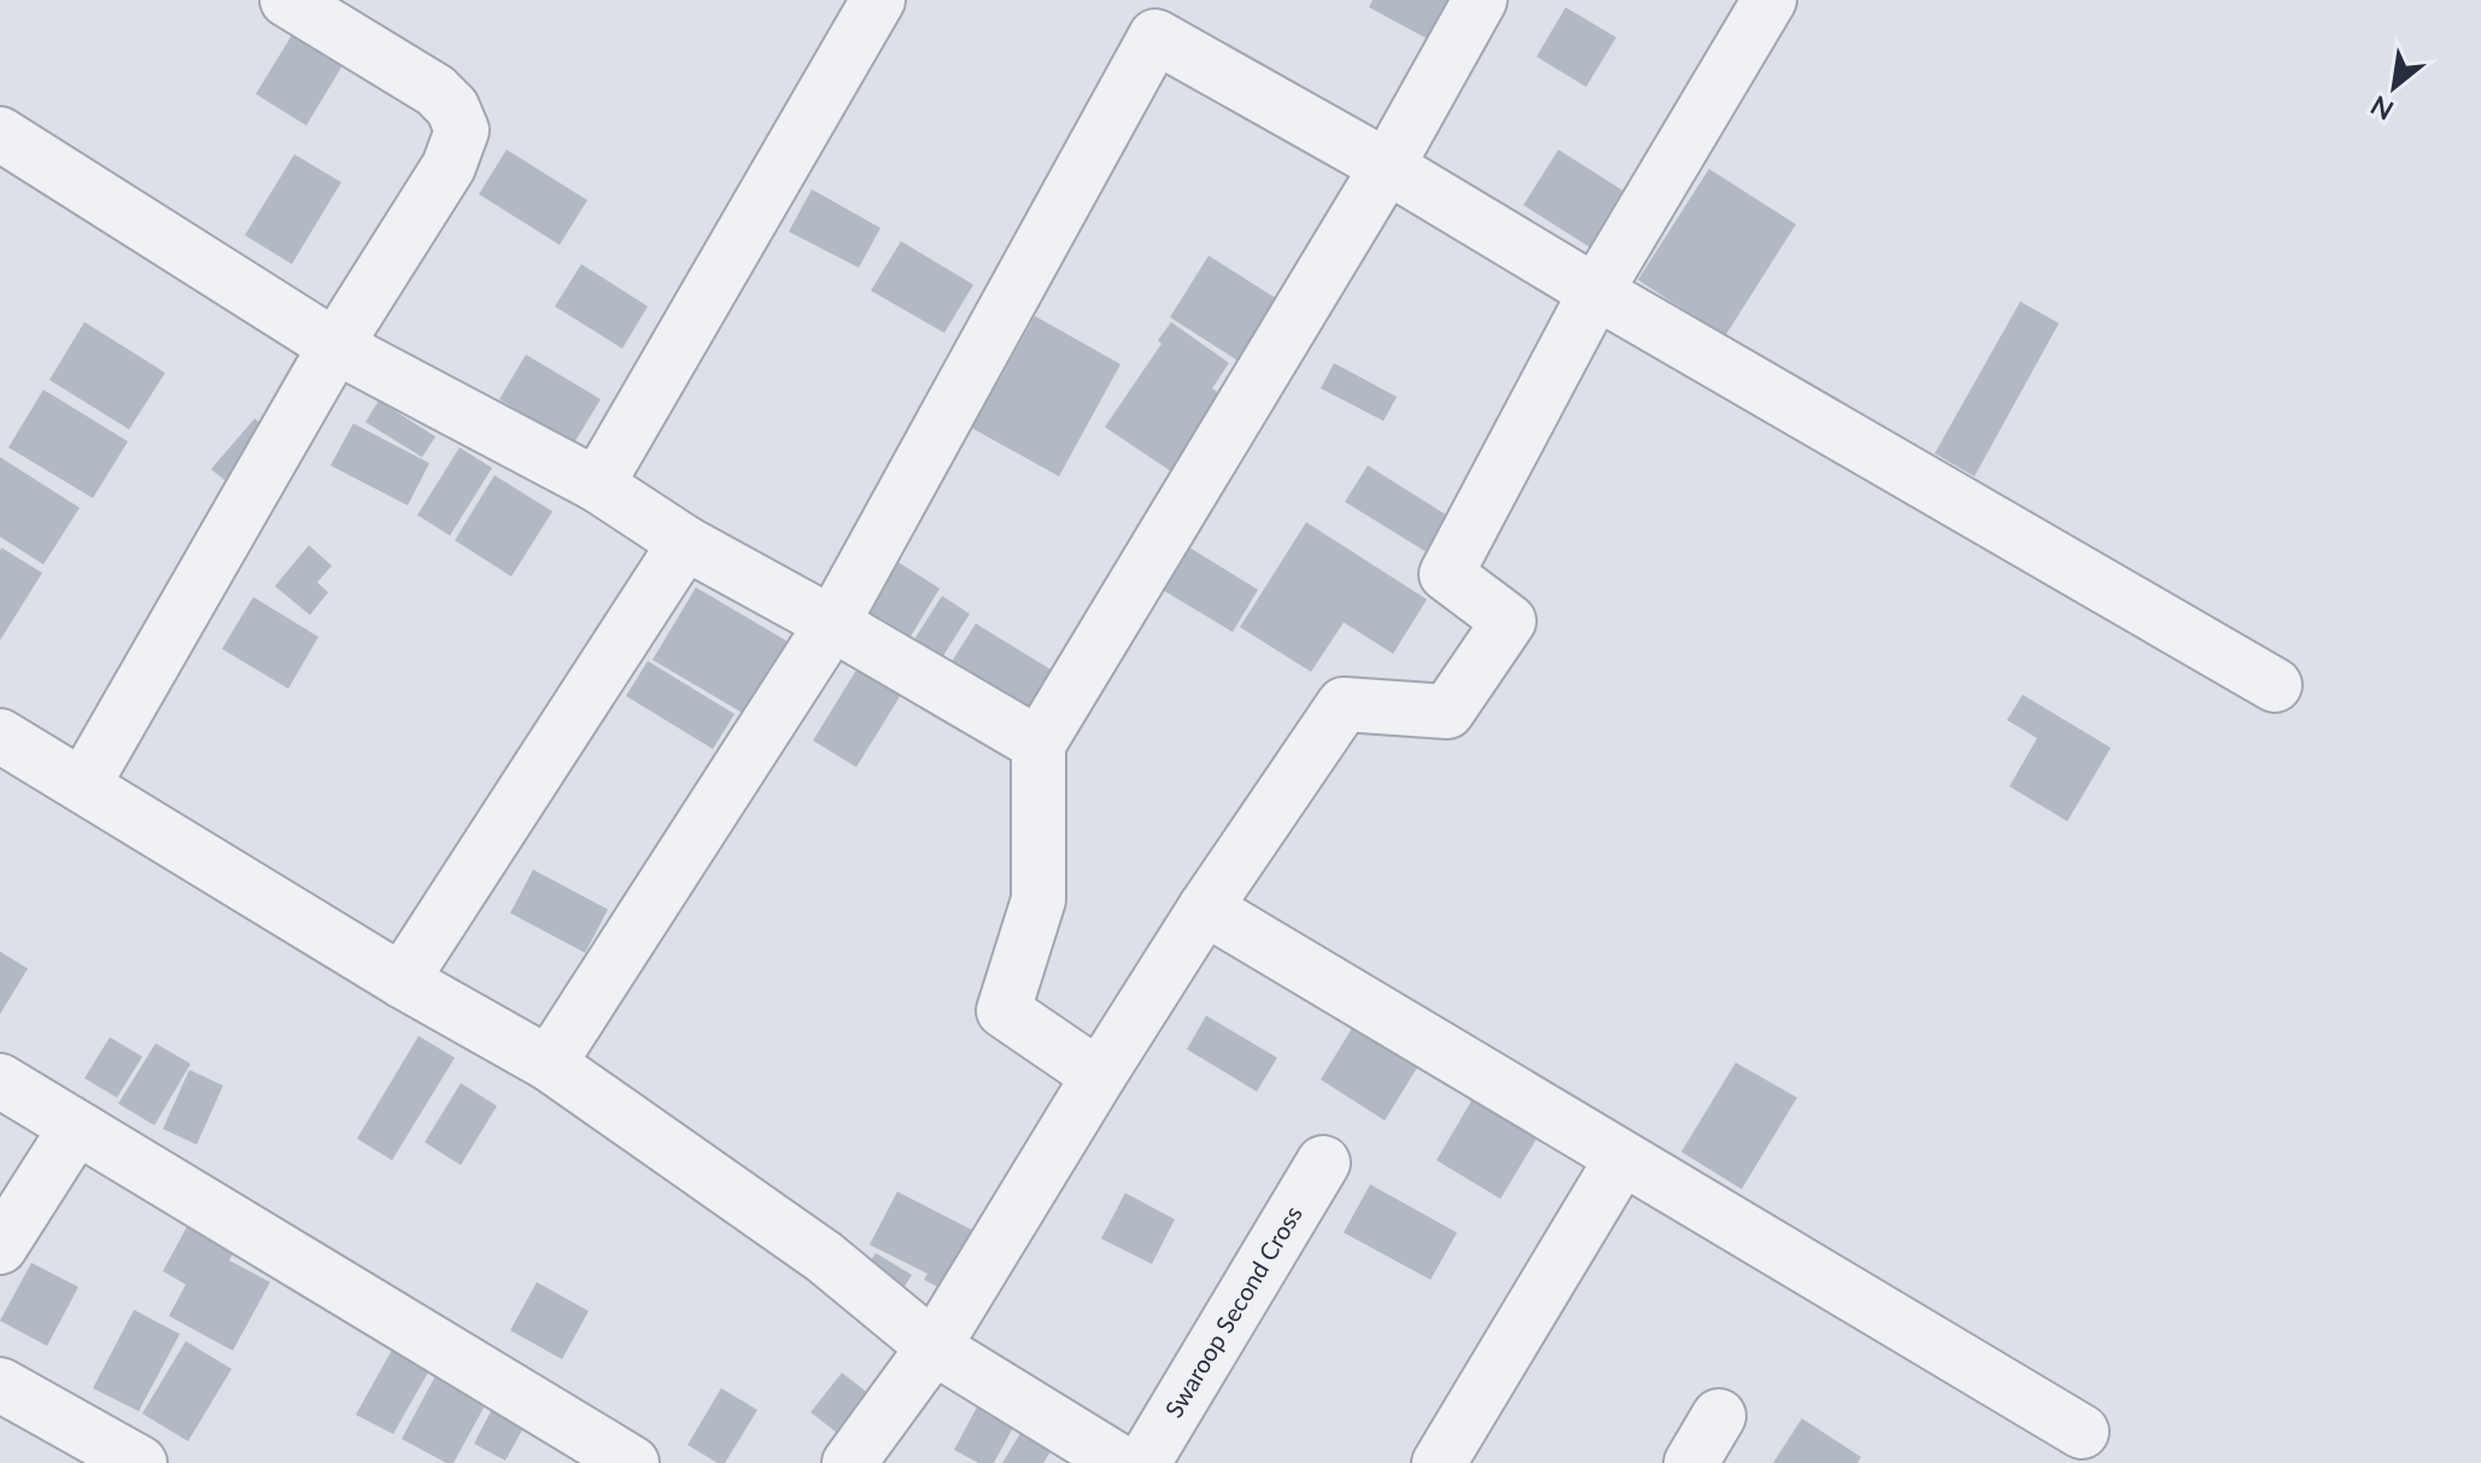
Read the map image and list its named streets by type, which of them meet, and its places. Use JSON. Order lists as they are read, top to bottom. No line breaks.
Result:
{"streets":{"street":["Swaroop Second Cross"]},"north":"bottom left"}
